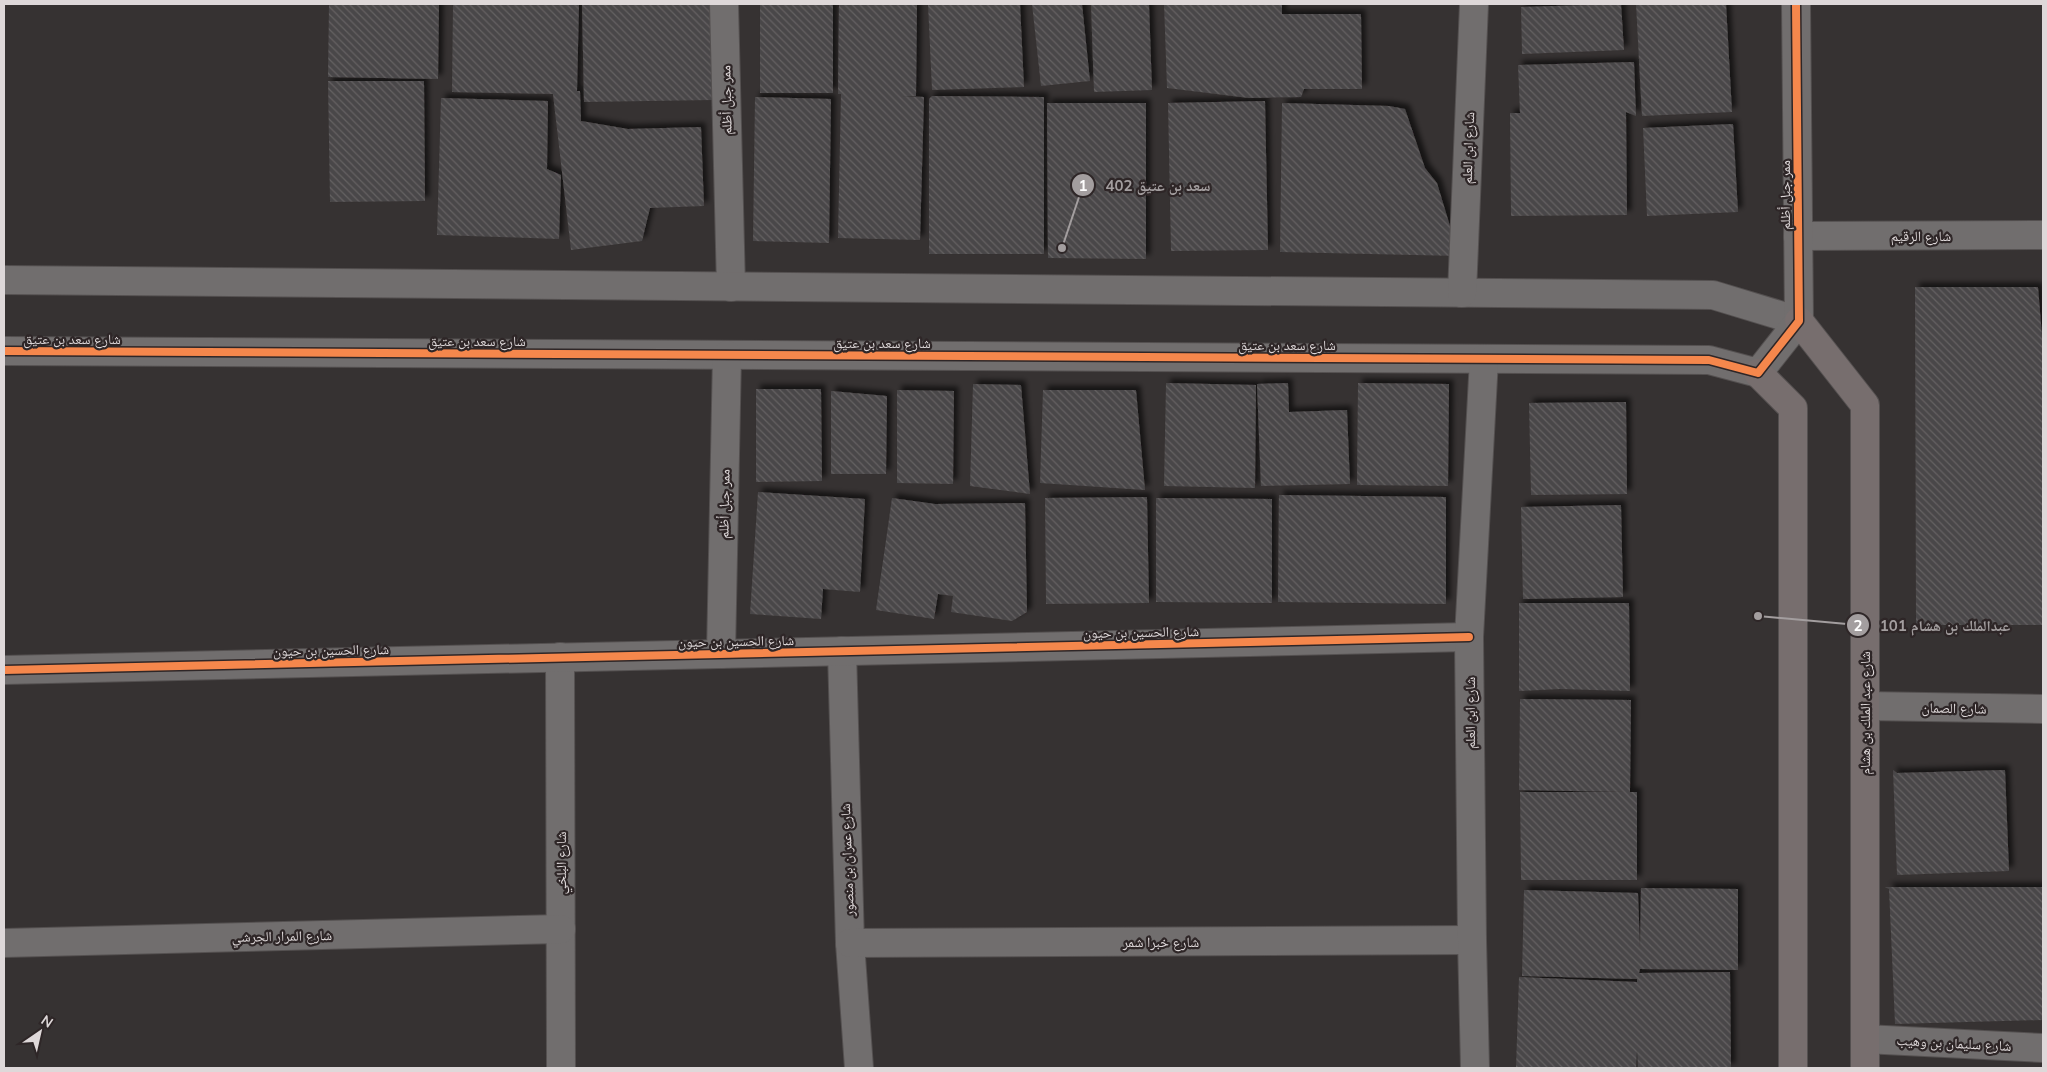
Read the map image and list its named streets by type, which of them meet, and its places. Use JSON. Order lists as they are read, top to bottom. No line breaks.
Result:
{"streets":{"main road":["شارع عبد الملك بن هشام"],"street":["ممر جبل أظلم","شارع ابن العلم","شارع الرقيم","شارع سعد بن عتيق","شارع الحسين بن حيون","شارع الصمان","شارع عمران بن منصور","شارع البلخي","شارع المرار الجرشي","شارع خبرا شمر","شارع سليمان بن وهيب"]},"crossings":[["ممر جبل أظلم","شارع الرقيم"],["ممر جبل أظلم","شارع سعد بن عتيق"],["ممر جبل أظلم","شارع الحسين بن حيون"],["ممر جبل أظلم","شارع عبد الملك بن هشام"],["شارع ابن العلم","شارع سعد بن عتيق"],["شارع ابن العلم","شارع الحسين بن حيون"],["شارع ابن العلم","شارع خبرا شمر"],["شارع الحسين بن حيون","شارع عمران بن منصور"],["شارع الحسين بن حيون","شارع البلخي"],["شارع الصمان","شارع عبد الملك بن هشام"],["شارع عبد الملك بن هشام","شارع سليمان بن وهيب"],["شارع عمران بن منصور","شارع خبرا شمر"],["شارع البلخي","شارع المرار الجرشي"]],"places":["سعد بن عتيق 402","عبدالملك بن هشام 101"],"north":"top right"}
